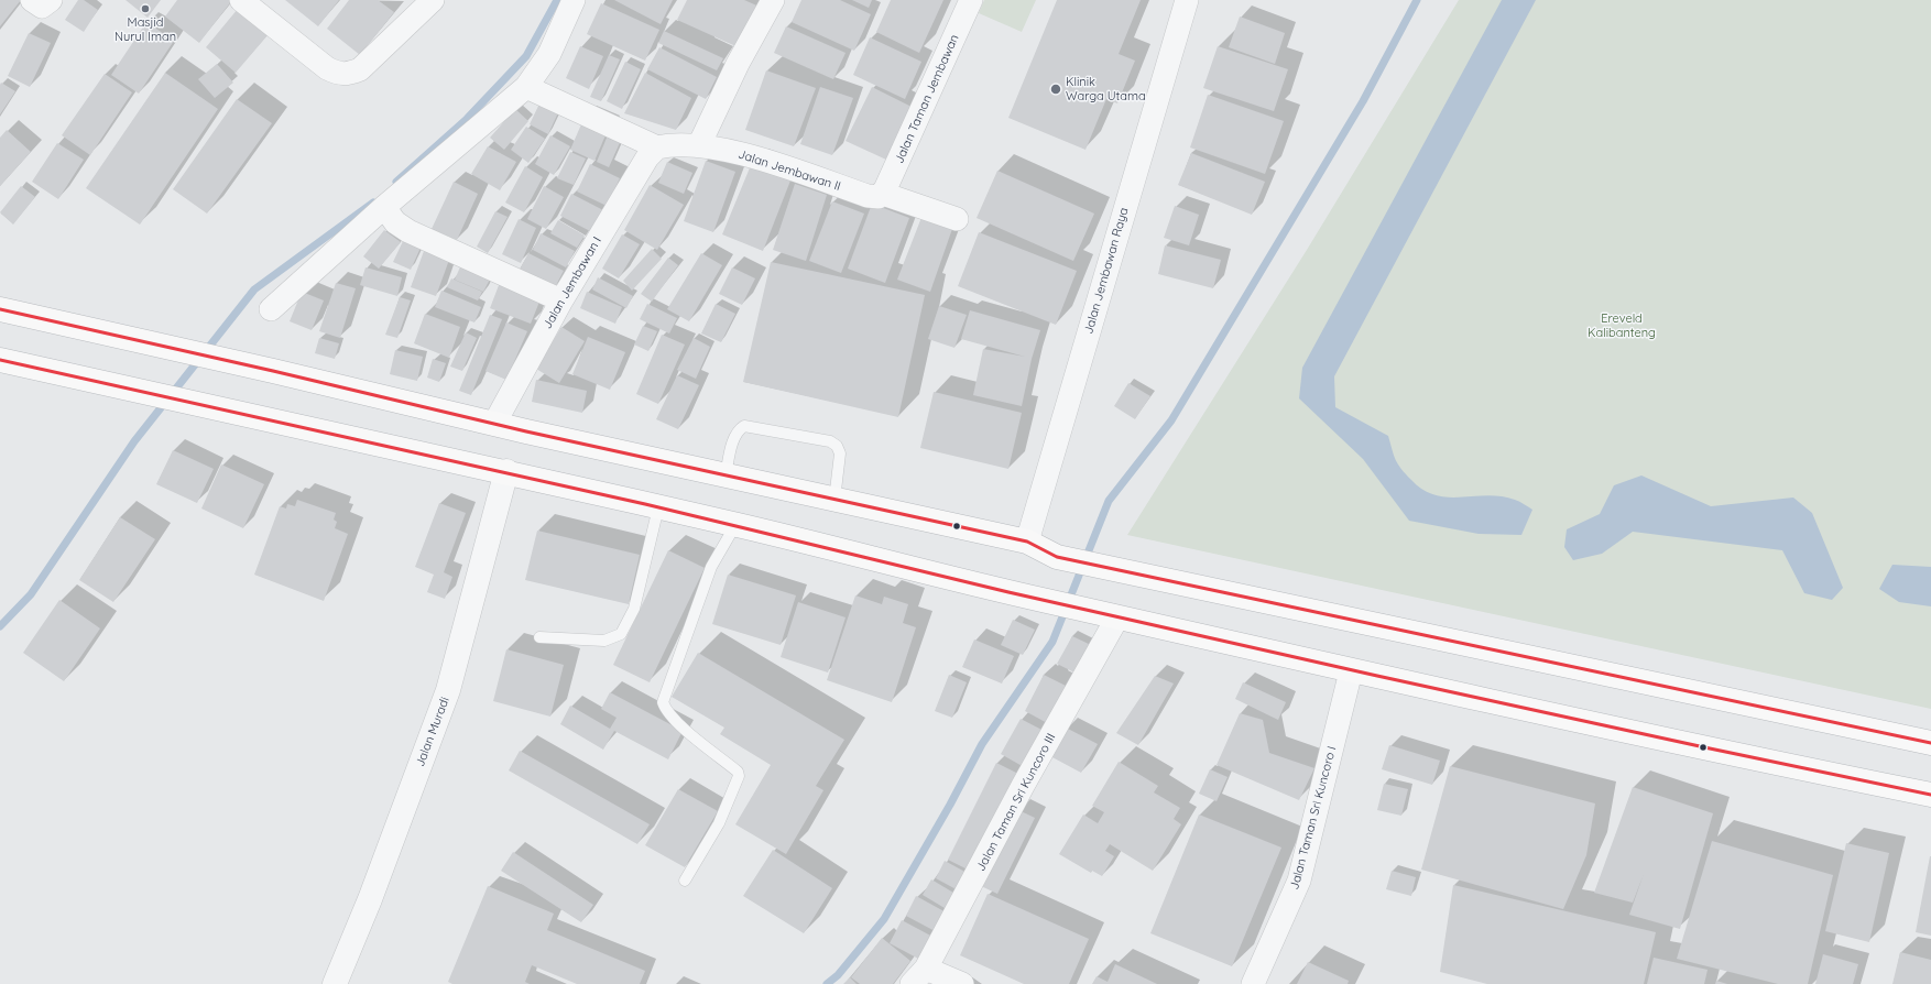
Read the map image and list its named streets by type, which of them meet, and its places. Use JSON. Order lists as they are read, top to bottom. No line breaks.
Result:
{"streets":{"street":["Jalan Taman Jembawan","Jalan Jembawan II","Jalan Jembawan Raya","Jalan Jembawan I","Jalan Muradi","Jalan Taman Sri Kuncoro III","Jalan Taman Sri Kuncoro I"]},"crossings":[["Jalan Taman Jembawan","Jalan Jembawan II"]],"parks":["Ereveld Kalibanteng"],"places":["Masjid Nurul Iman","Klinik Warga Utama"]}
